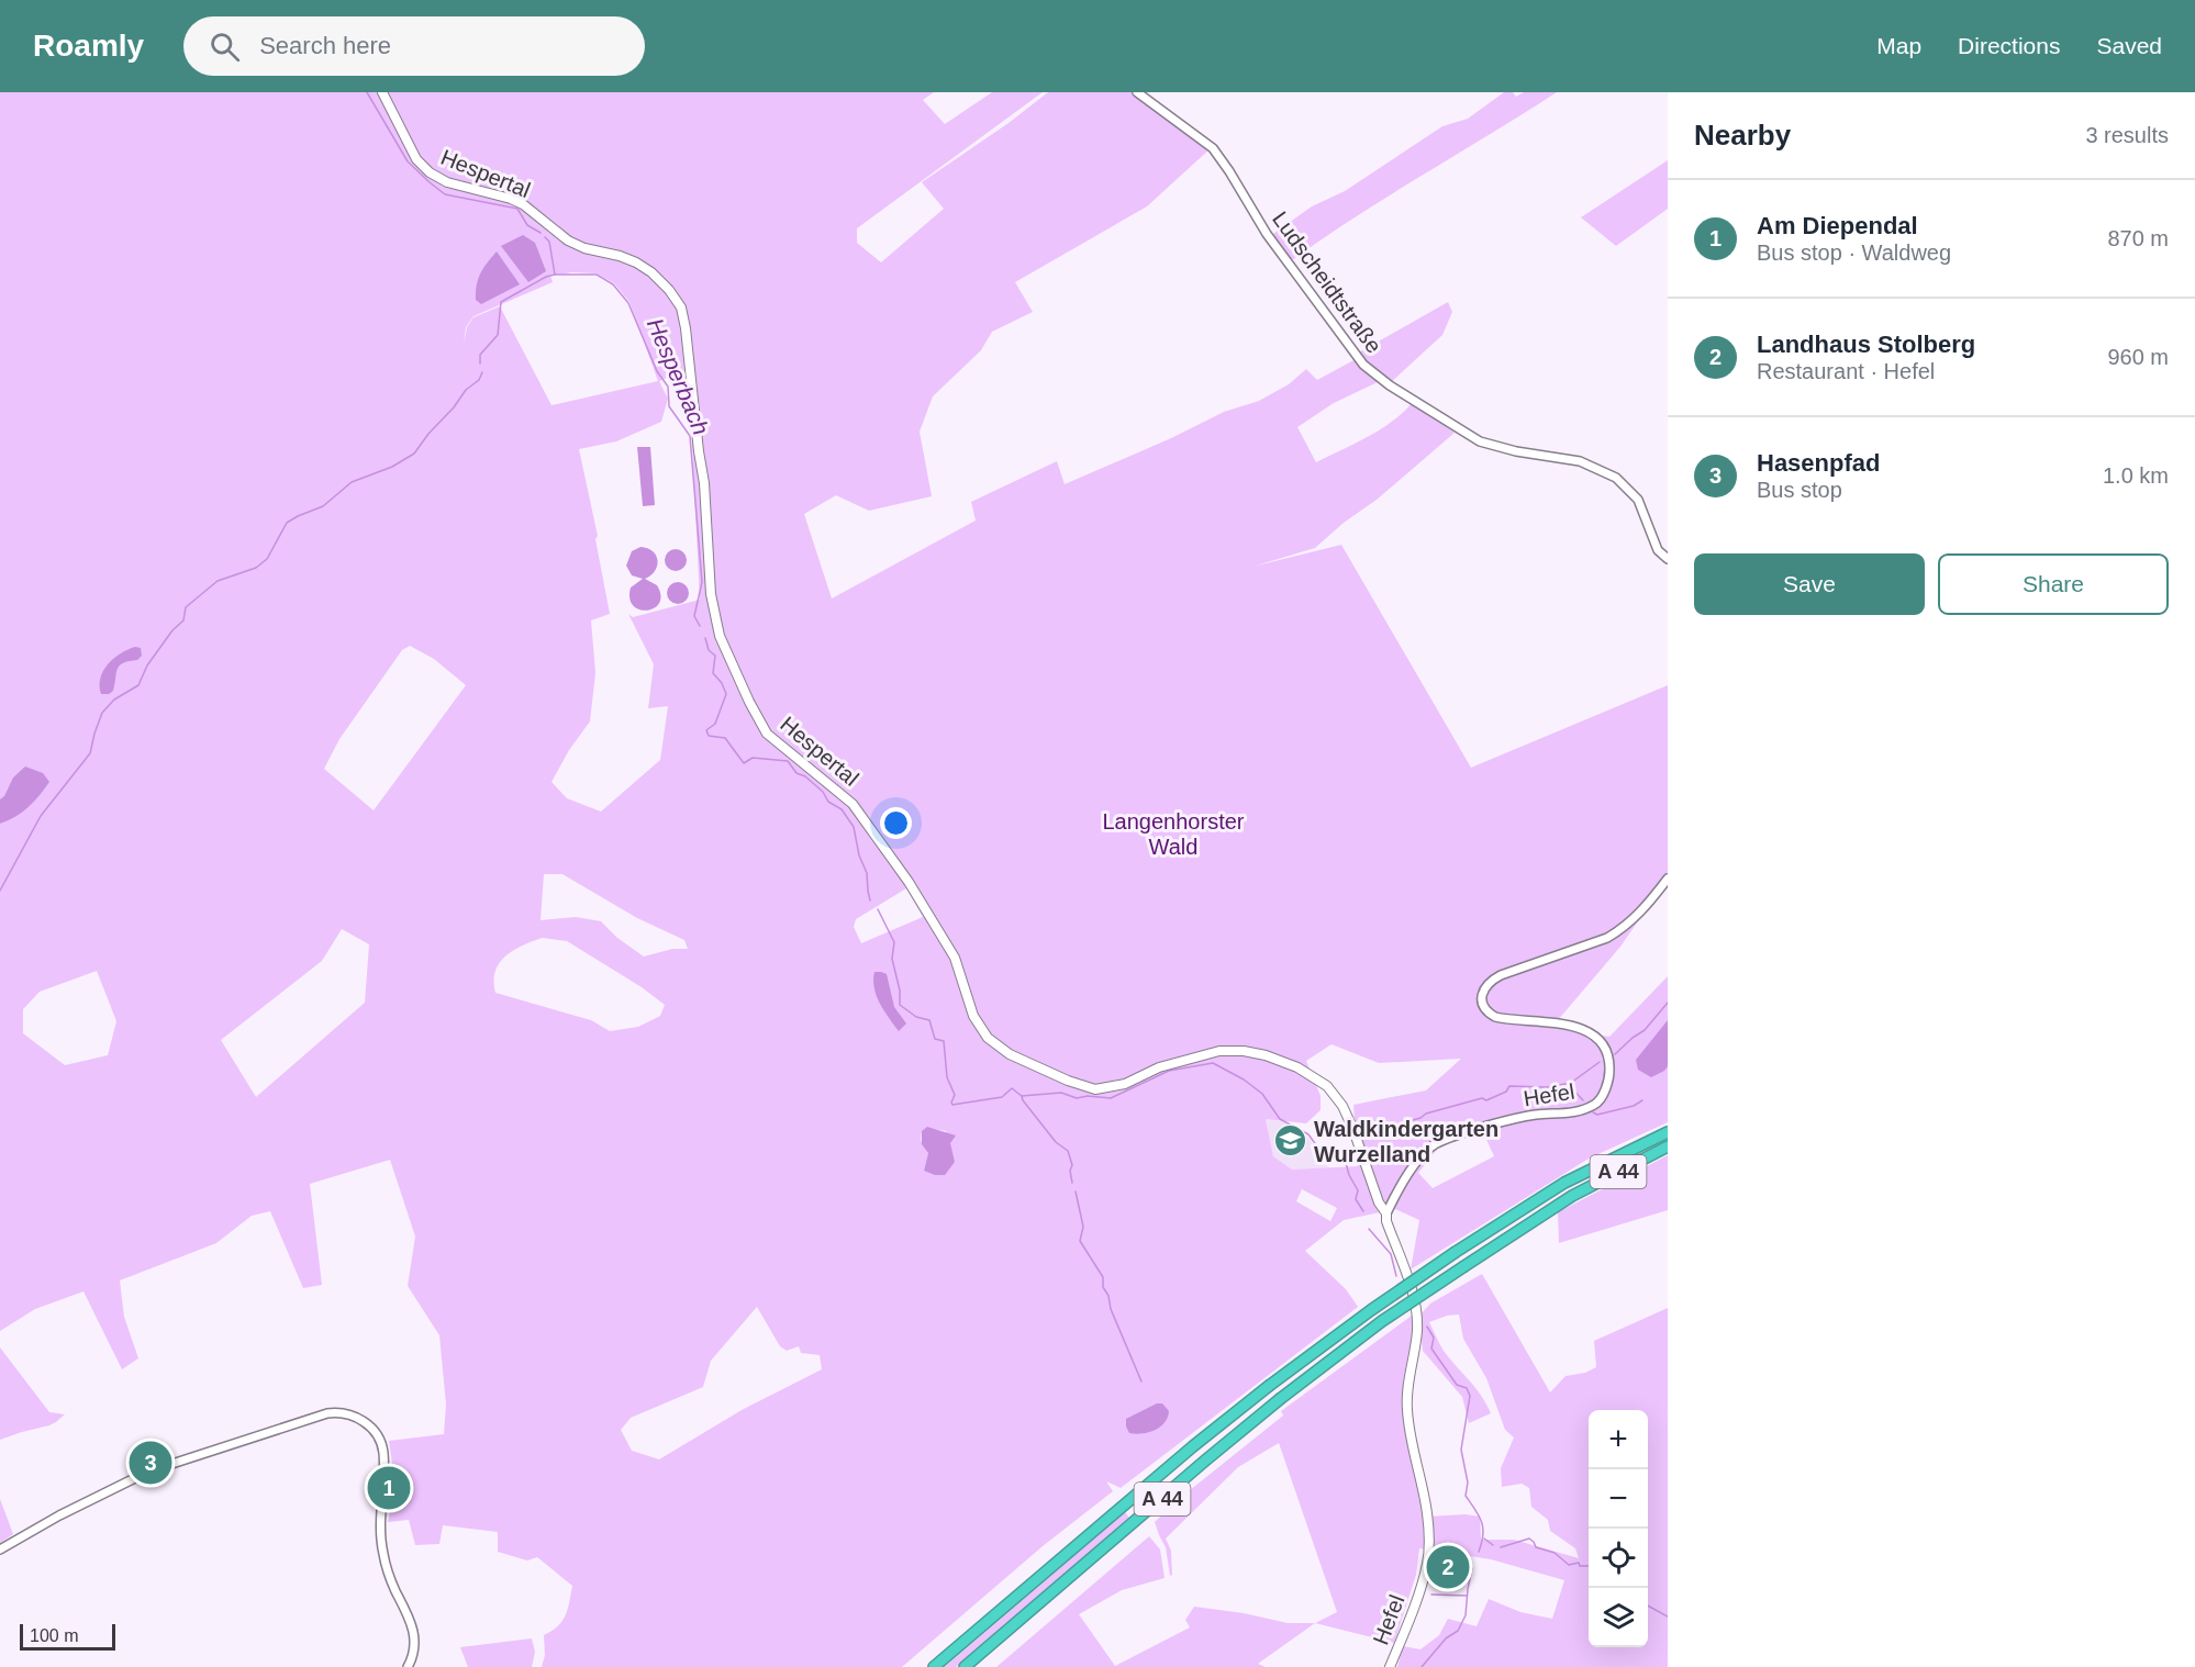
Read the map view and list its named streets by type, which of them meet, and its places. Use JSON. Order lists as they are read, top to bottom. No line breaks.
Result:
{"streets":{"highway":["A 44"],"main road":["Hespertal","Hefel"],"street":["Ludscheidtstraße"]},"crossings":[["Hespertal","Hefel"]],"water":["Hesperbach"],"parks":["Langenhorster Wald"],"places":{"school or university":["Waldkindergarten Wurzelland"]},"scale_bar":"100 m","page":{"header":"Roamly","search":"Search here","nav":["Map","Directions","Saved"],"heading":["Nearby","3 results"],"list":[{"mark":"1","name":"Am Diependal","note":"Bus stop · Waldweg","value":"870 m"},{"mark":"2","name":"Landhaus Stolberg","note":"Restaurant · Hefel","value":"960 m"},{"mark":"3","name":"Hasenpfad","note":"Bus stop","value":"1.0 km"}],"buttons":["Save","Share"],"map_buttons":["+","−"],"pins":["3","1","2"],"scale":"100 m"}}
